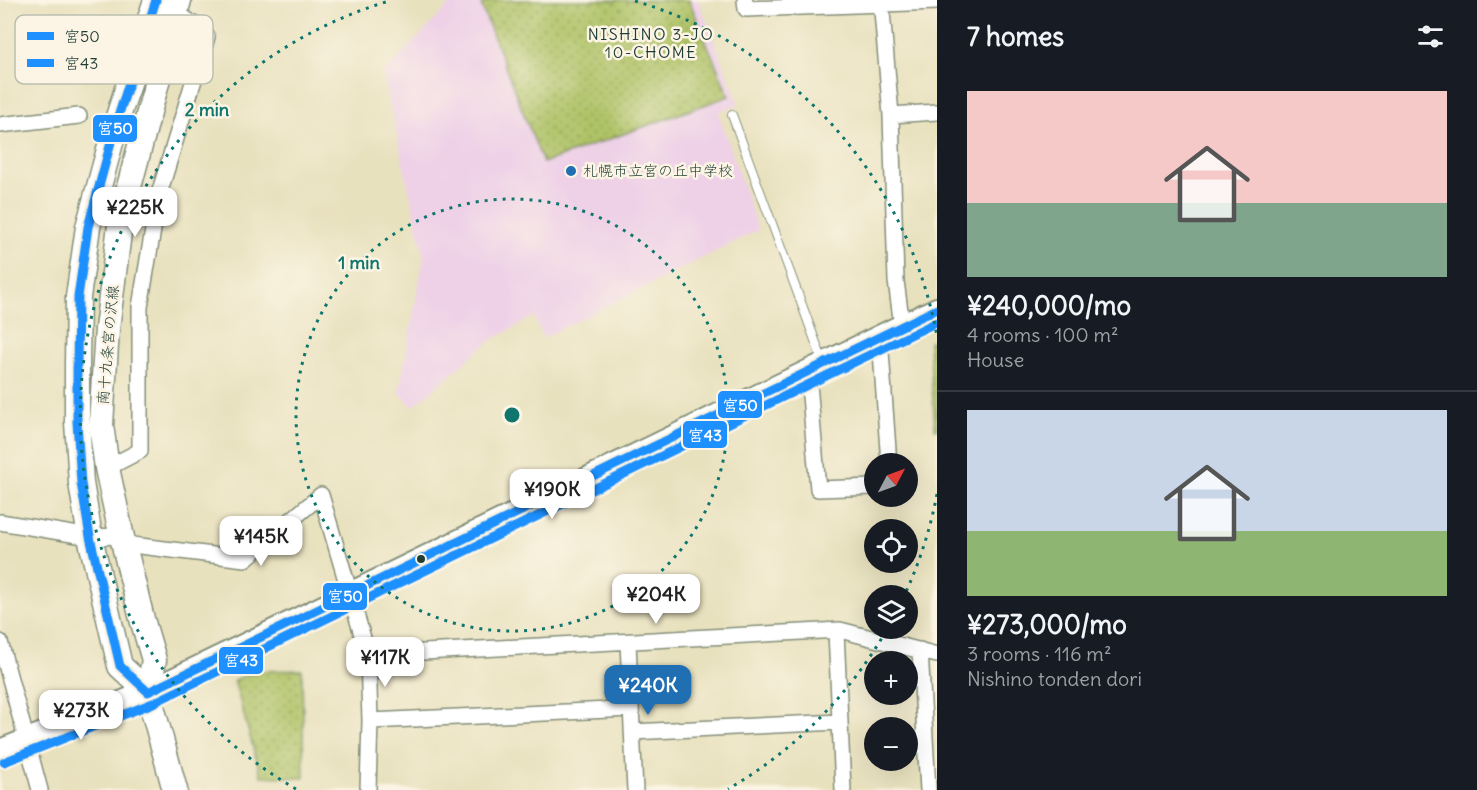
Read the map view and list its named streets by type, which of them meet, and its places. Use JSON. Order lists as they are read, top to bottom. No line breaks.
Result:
{"streets":{"main road":["南十九条宮の沢線"]},"districts":["NISHINO 3-JO 10-CHOME"],"places":["札幌市立宮の丘中学校"],"lines":["transit line 宮50","transit line 宮43"],"legend":["宮50","宮43"],"north":"top right","page":{"heading":"7 homes","list":[{"name":"¥240,000/mo","note":"4 rooms · 100 m² · House"},{"name":"¥273,000/mo","note":"3 rooms · 116 m² · Nishino tonden dori"}],"price":["¥225K","¥190K","¥145K","¥204K","¥117K","¥240K","¥273K"],"map_buttons":["+","−"]},"rings":["2 min","1 min"]}
